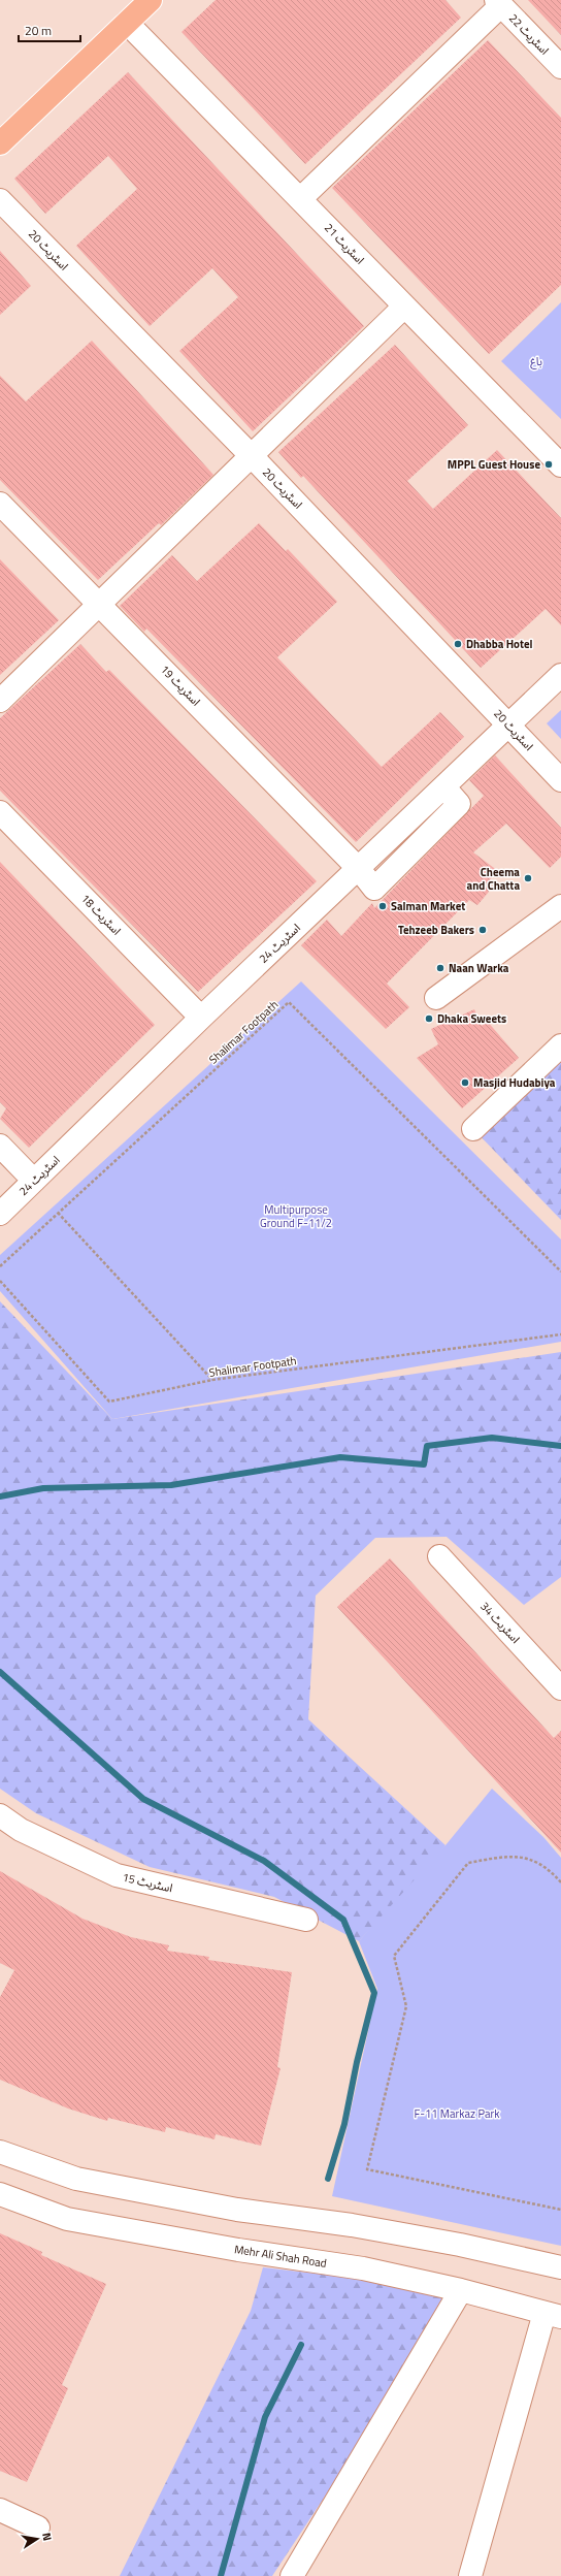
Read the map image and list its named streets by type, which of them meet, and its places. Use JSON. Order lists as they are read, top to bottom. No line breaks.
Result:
{"streets":{"street":["اسٹریٹ 22","اسٹریٹ 21","اسٹریٹ 20","اسٹریٹ 19","اسٹریٹ 18","اسٹریٹ 24","اسٹریٹ 34","اسٹریٹ 15","Mehr Ali Shah Road"],"path":["Shalimar Footpath"]},"crossings":[["اسٹریٹ 20","اسٹریٹ 24"],["اسٹریٹ 19","اسٹریٹ 24"],["اسٹریٹ 18","اسٹریٹ 24"]],"parks":["باغ","Multipurpose Ground F-11/2","F-11 Markaz Park"],"places":["MPPL Guest House","Dhabba Hotel","Cheema and Chatta","Salman Market","Tehzeeb Bakers","Naan Warka","Dhaka Sweets","Masjid Hudabiya"],"scale_bar":"20 m","north":"right"}
